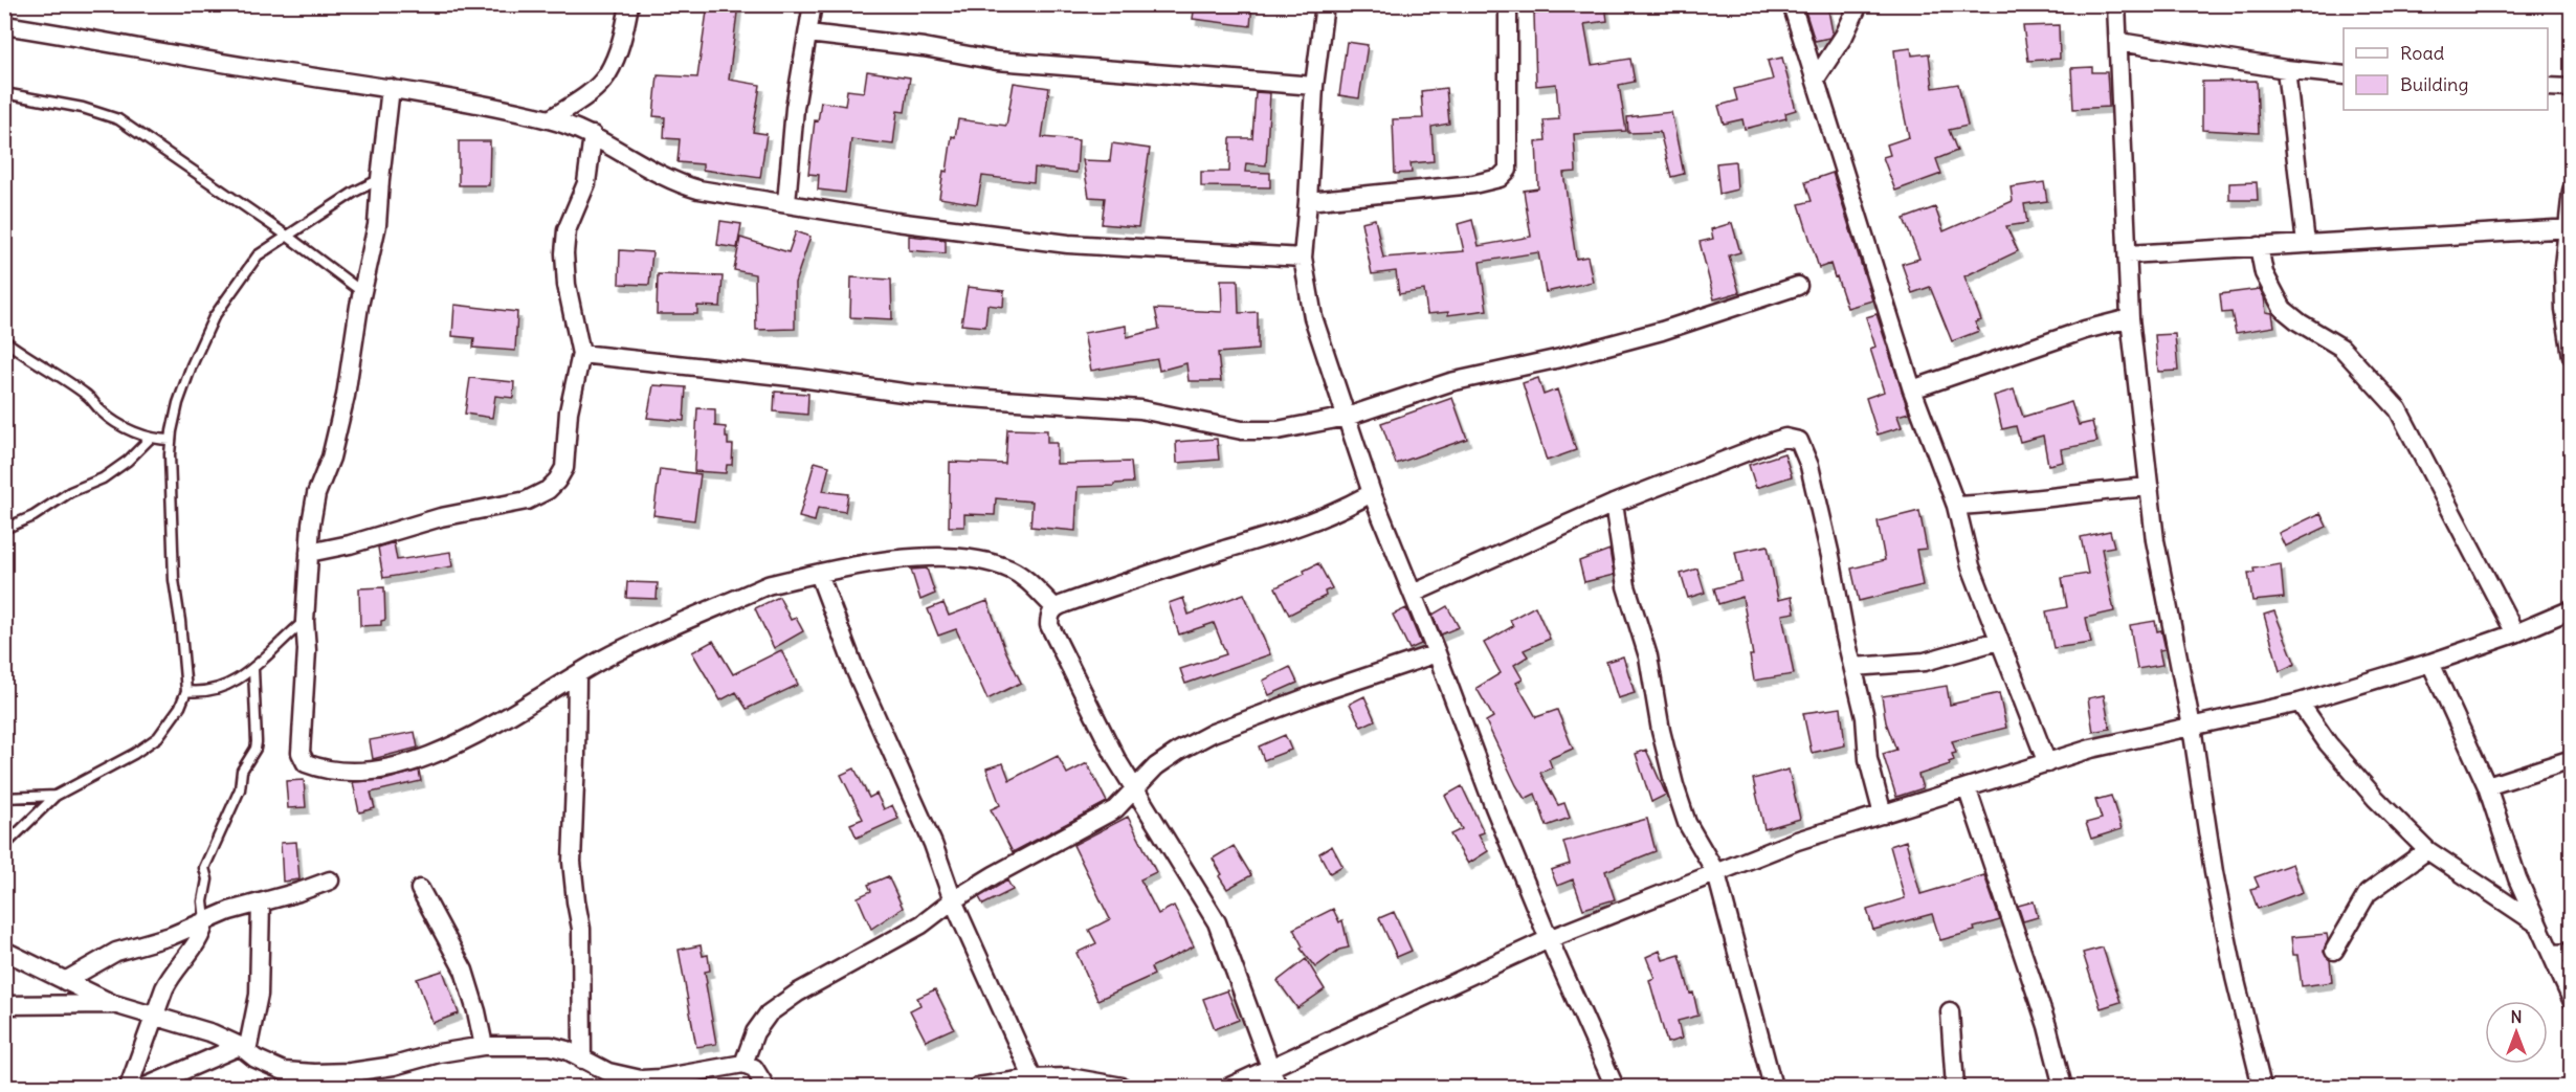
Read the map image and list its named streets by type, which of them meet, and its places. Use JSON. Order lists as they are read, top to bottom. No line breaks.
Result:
{"legend":["Road","Building"],"north":"top"}
